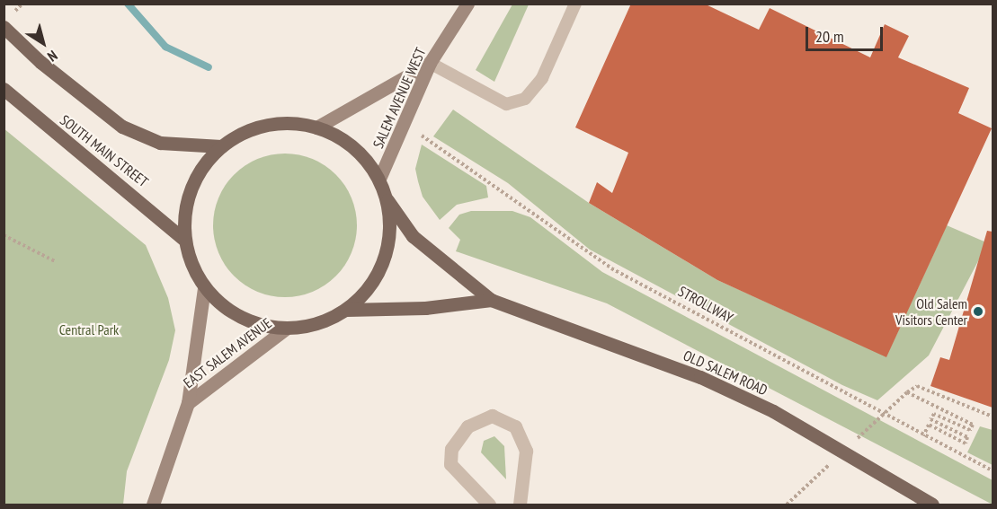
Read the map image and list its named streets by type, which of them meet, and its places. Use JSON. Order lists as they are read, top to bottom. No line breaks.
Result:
{"streets":{"main road":["SALEM AVENUE WEST","SOUTH MAIN STREET","EAST SALEM AVENUE","OLD SALEM ROAD"],"path":["STROLLWAY"]},"parks":["Central Park"],"places":["Old Salem Visitors Center"],"scale_bar":"20 m","north":"bottom right"}
